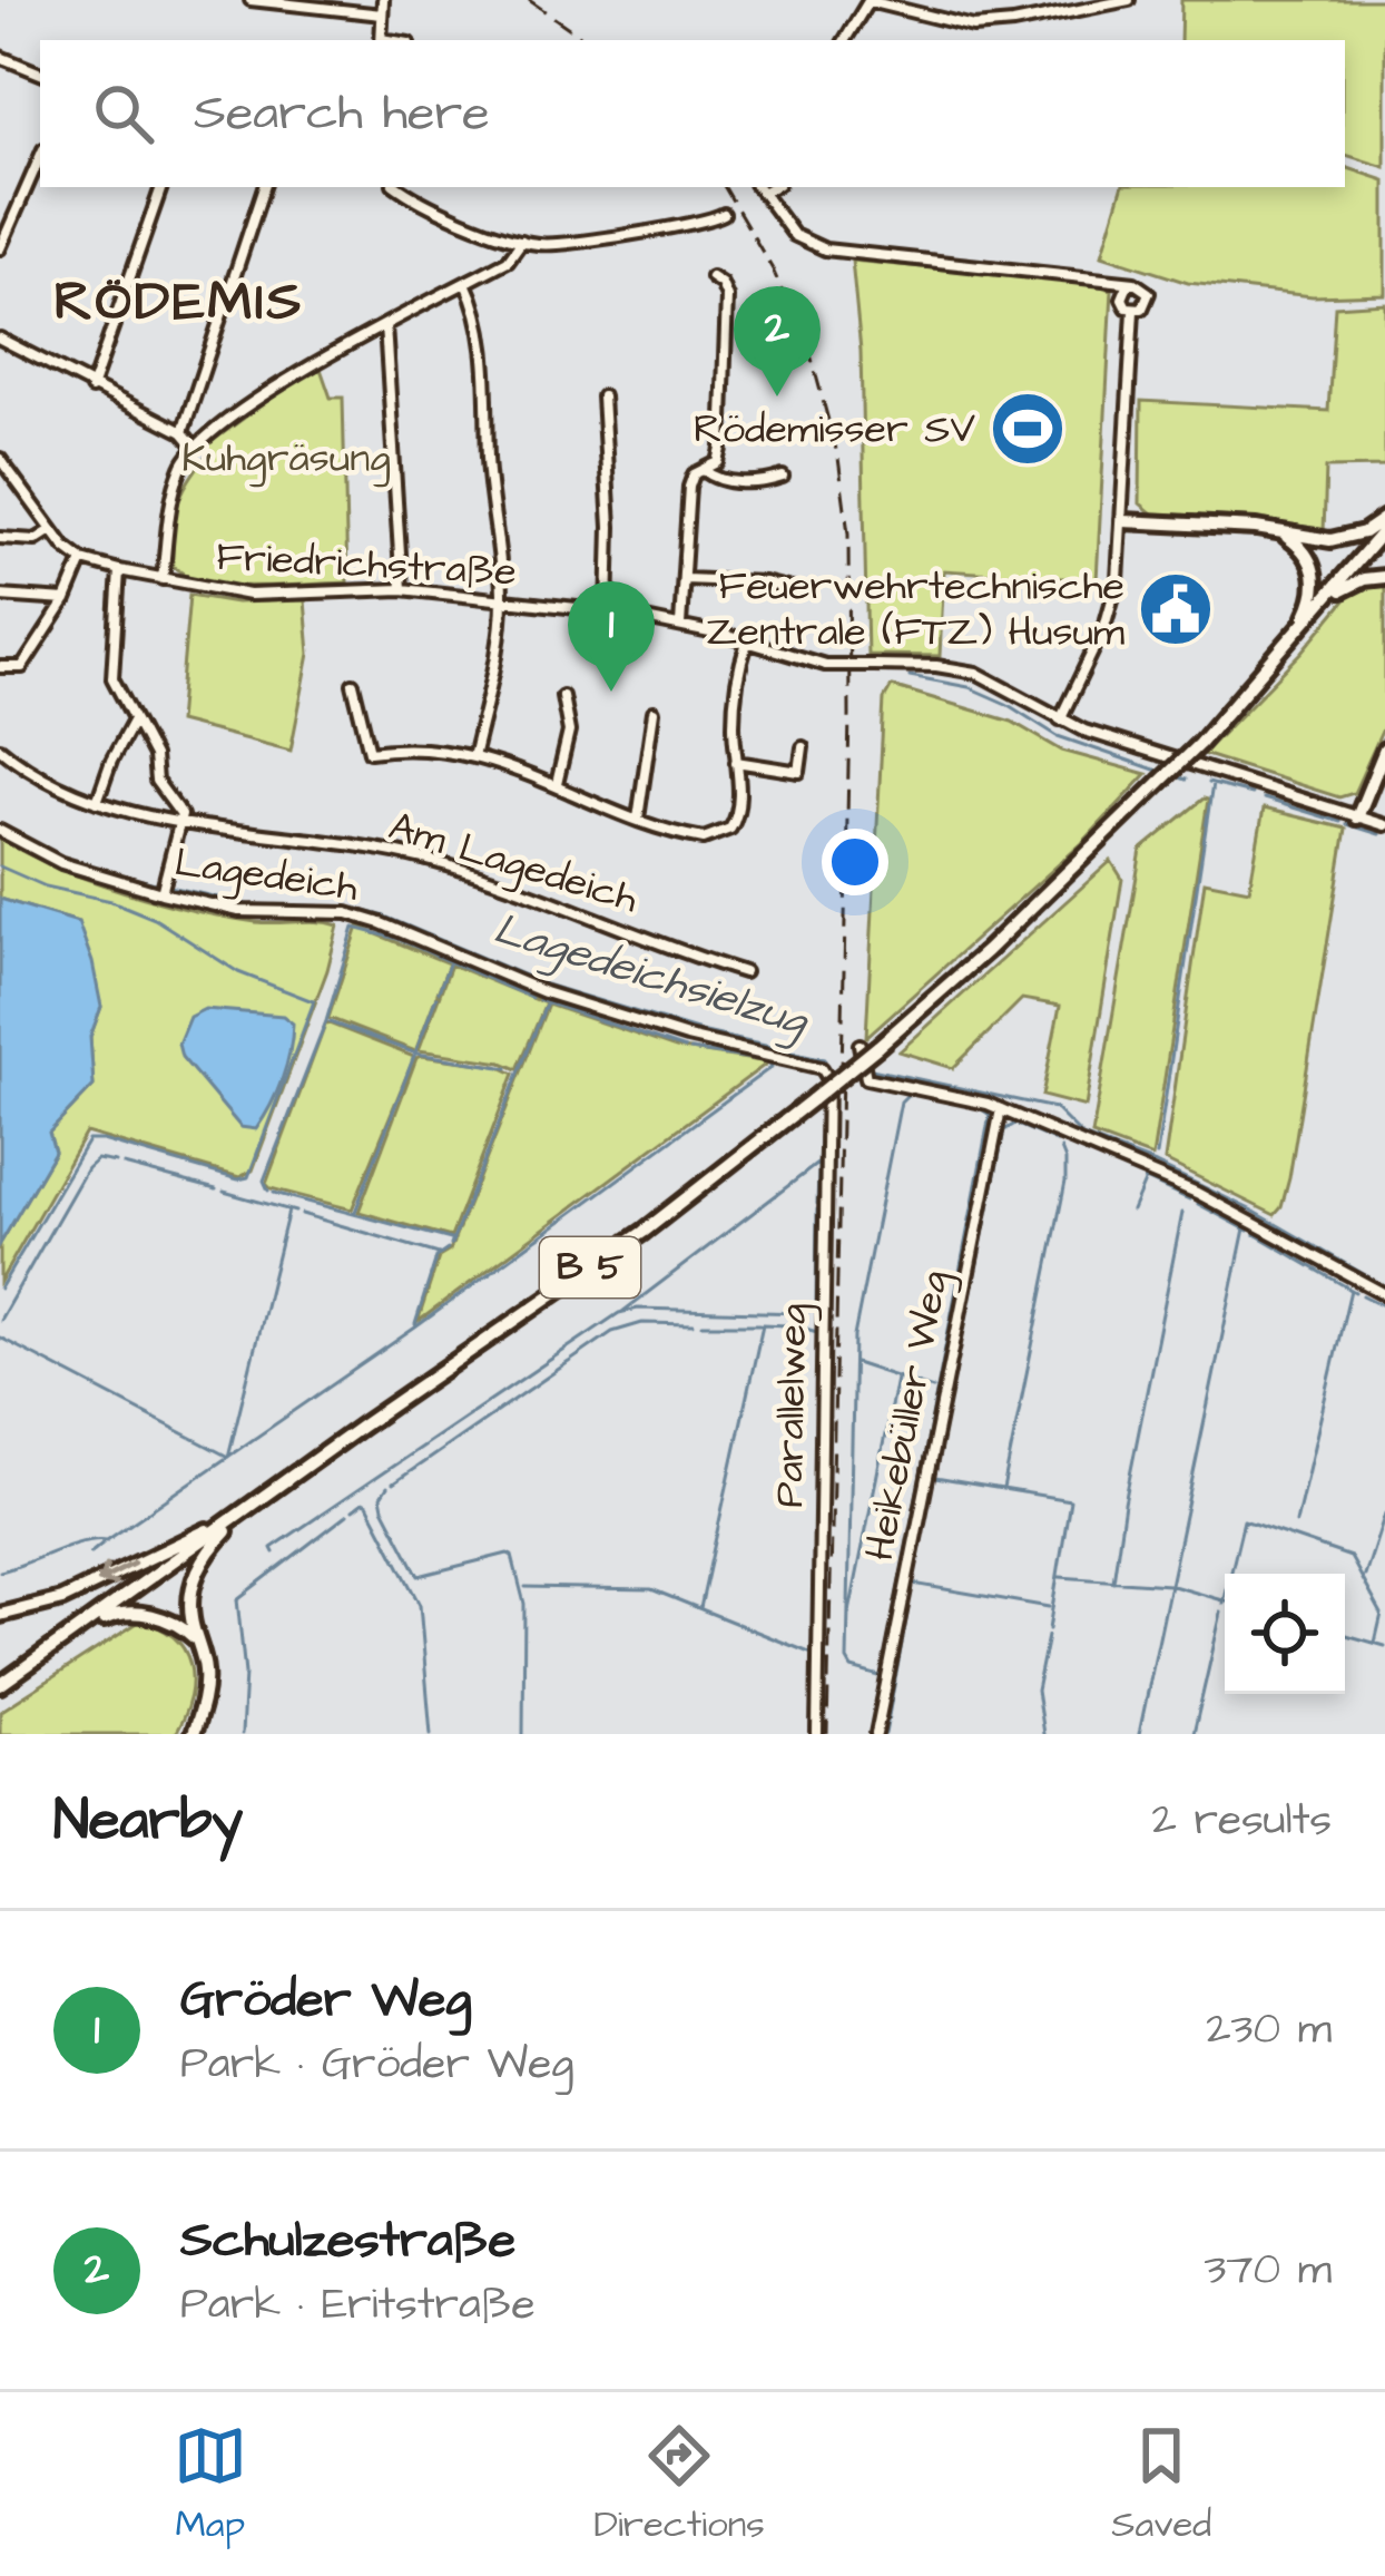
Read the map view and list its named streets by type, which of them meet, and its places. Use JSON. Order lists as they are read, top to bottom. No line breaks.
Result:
{"streets":{"highway":["B 5"],"street":["Friedrichstraße","Am Lagedeich","Lagedeich","Parallelweg","Heikebüller Weg"]},"crossings":[["Lagedeich","Parallelweg"]],"districts":["RÖDEMIS"],"water":["Lagedeichsielzug"],"parks":["Kuhgräsung"],"places":{"sports":["Rödemisser SV"],"public building":["Feuerwehrtechnische Zentrale (FTZ) Husum"]},"page":{"search":"Search here","pins":["2","1"],"heading":["Nearby","2 results"],"list":[{"mark":"1","name":"Gröder Weg","note":"Park · Gröder Weg","value":"230 m"},{"mark":"2","name":"Schulzestraße","note":"Park · Eritstraße","value":"370 m"}],"nav":["Map","Directions","Saved"]}}
